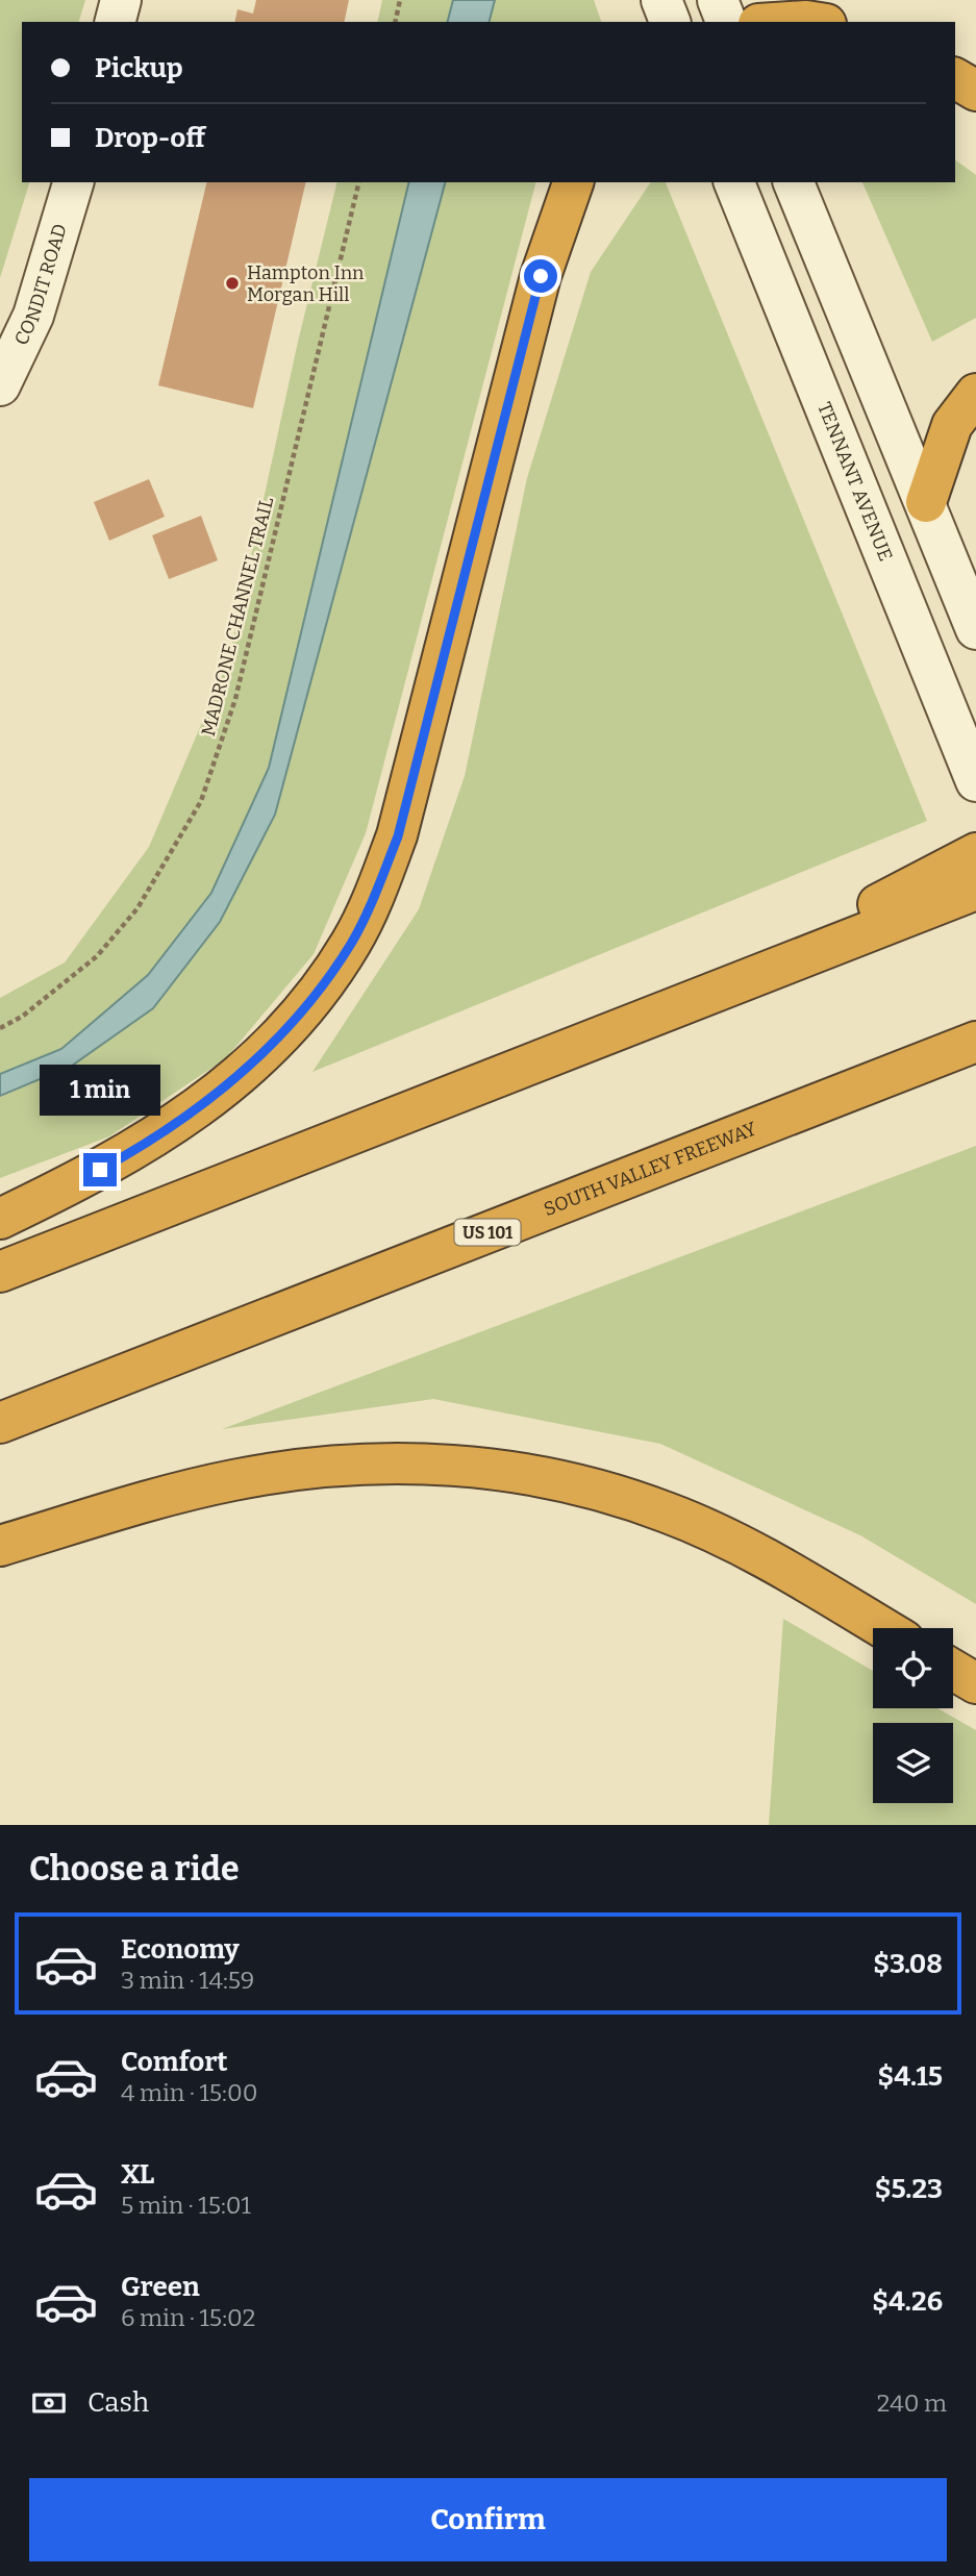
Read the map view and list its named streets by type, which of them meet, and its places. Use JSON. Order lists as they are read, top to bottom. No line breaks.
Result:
{"streets":{"highway":["SOUTH VALLEY FREEWAY","US 101"],"main road":["CONDIT ROAD","TENNANT AVENUE"],"path":["MADRONE CHANNEL TRAIL"]},"places":["Hampton Inn Morgan Hill"],"page":{"banner":["Pickup","Drop-off"],"bubble":"1 min","heading":"Choose a ride","list":[{"name":"Economy","note":"3 min · 14:59","value":"$3.08"},{"name":"Comfort","note":"4 min · 15:00","value":"$4.15"},{"name":"XL","note":"5 min · 15:01","value":"$5.23"},{"name":"Green","note":"6 min · 15:02","value":"$4.26"}],"pay":["Cash","240 m"],"buttons":"Confirm"}}
